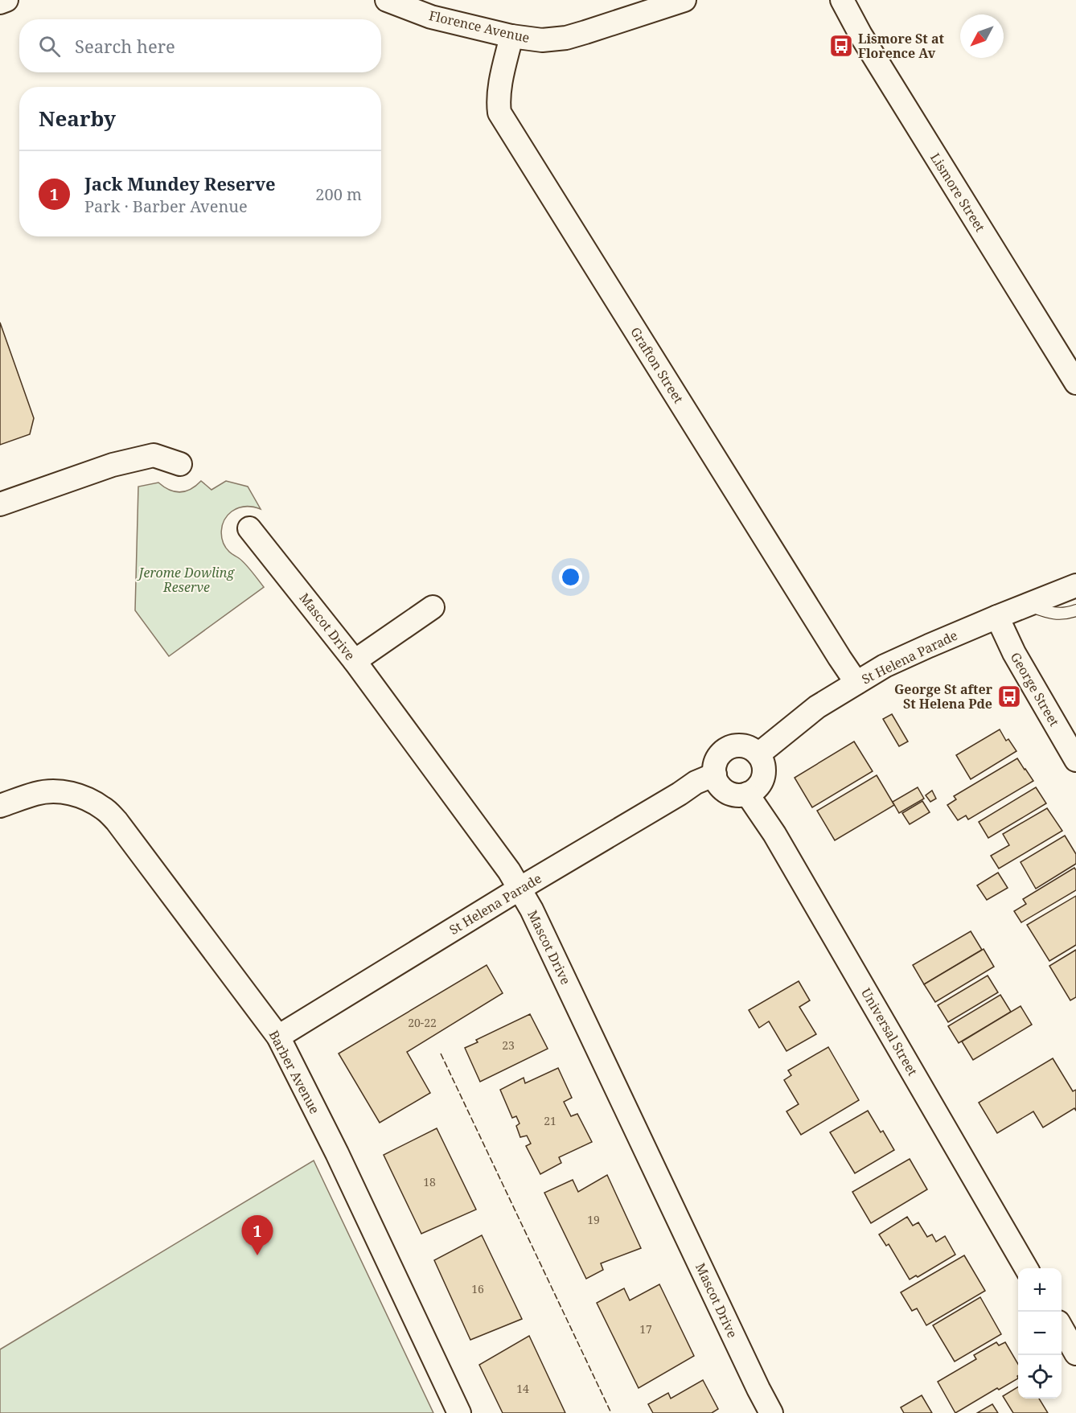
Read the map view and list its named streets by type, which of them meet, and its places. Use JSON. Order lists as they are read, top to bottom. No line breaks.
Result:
{"streets":{"street":["Florence Avenue","Lismore Street","Grafton Street","Mascot Drive","St Helena Parade","George Street","Universal Street","Barber Avenue"]},"crossings":[["Florence Avenue","Grafton Street"],["Grafton Street","St Helena Parade"],["Mascot Drive","St Helena Parade"],["St Helena Parade","George Street"],["St Helena Parade","Universal Street"],["St Helena Parade","Barber Avenue"]],"parks":["Jerome Dowling Reserve"],"places":{"bus stop":["Lismore St at Florence Av","George St after St Helena Pde"]},"house_numbers":["20-22","23","21","18","19","16","17","14"],"north":"bottom left","page":{"search":"Search here","heading":"Nearby","list":[{"mark":"1","name":"Jack Mundey Reserve","note":"Park · Barber Avenue","value":"200 m"}],"pins":"1","map_buttons":["+","−"]}}
